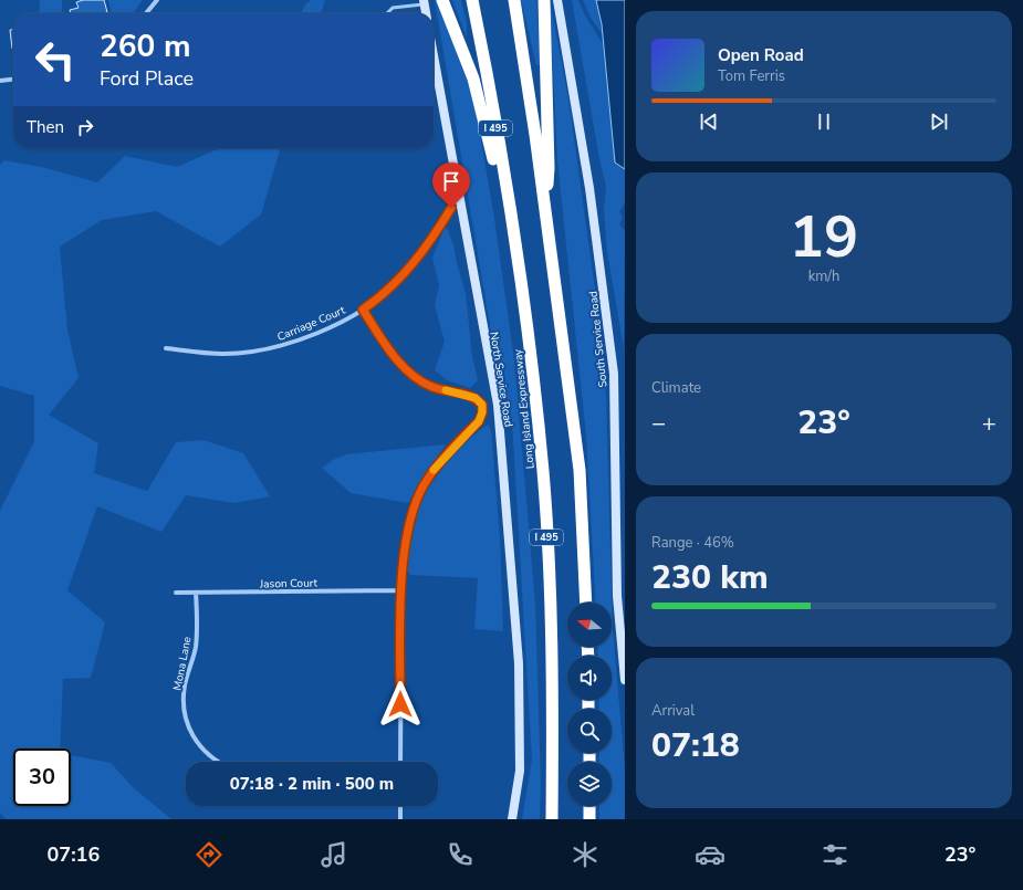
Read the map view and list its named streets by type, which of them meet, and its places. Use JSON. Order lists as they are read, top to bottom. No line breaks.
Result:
{"streets":{"highway":["I 495","Long Island Expressway"],"main road":["South Service Road","North Service Road"],"street":["Carriage Court","Jason Court","Mona Lane"]},"crossings":[["Carriage Court","North Service Road"],["Jason Court","Mona Lane"]],"north":"left","page":{"turn":["260 m","Ford Place"],"song":["Open Road","Tom Ferris"],"then":"Then","tile":[["19","km/h"],"Climate",["Range · 46%","230 km"],["Arrival","07:18"]],"heat":["−","23°","+"],"limit":"30","trip":"07:18 · 2 min · 500 m","tabs":["07:16","23°"]}}
